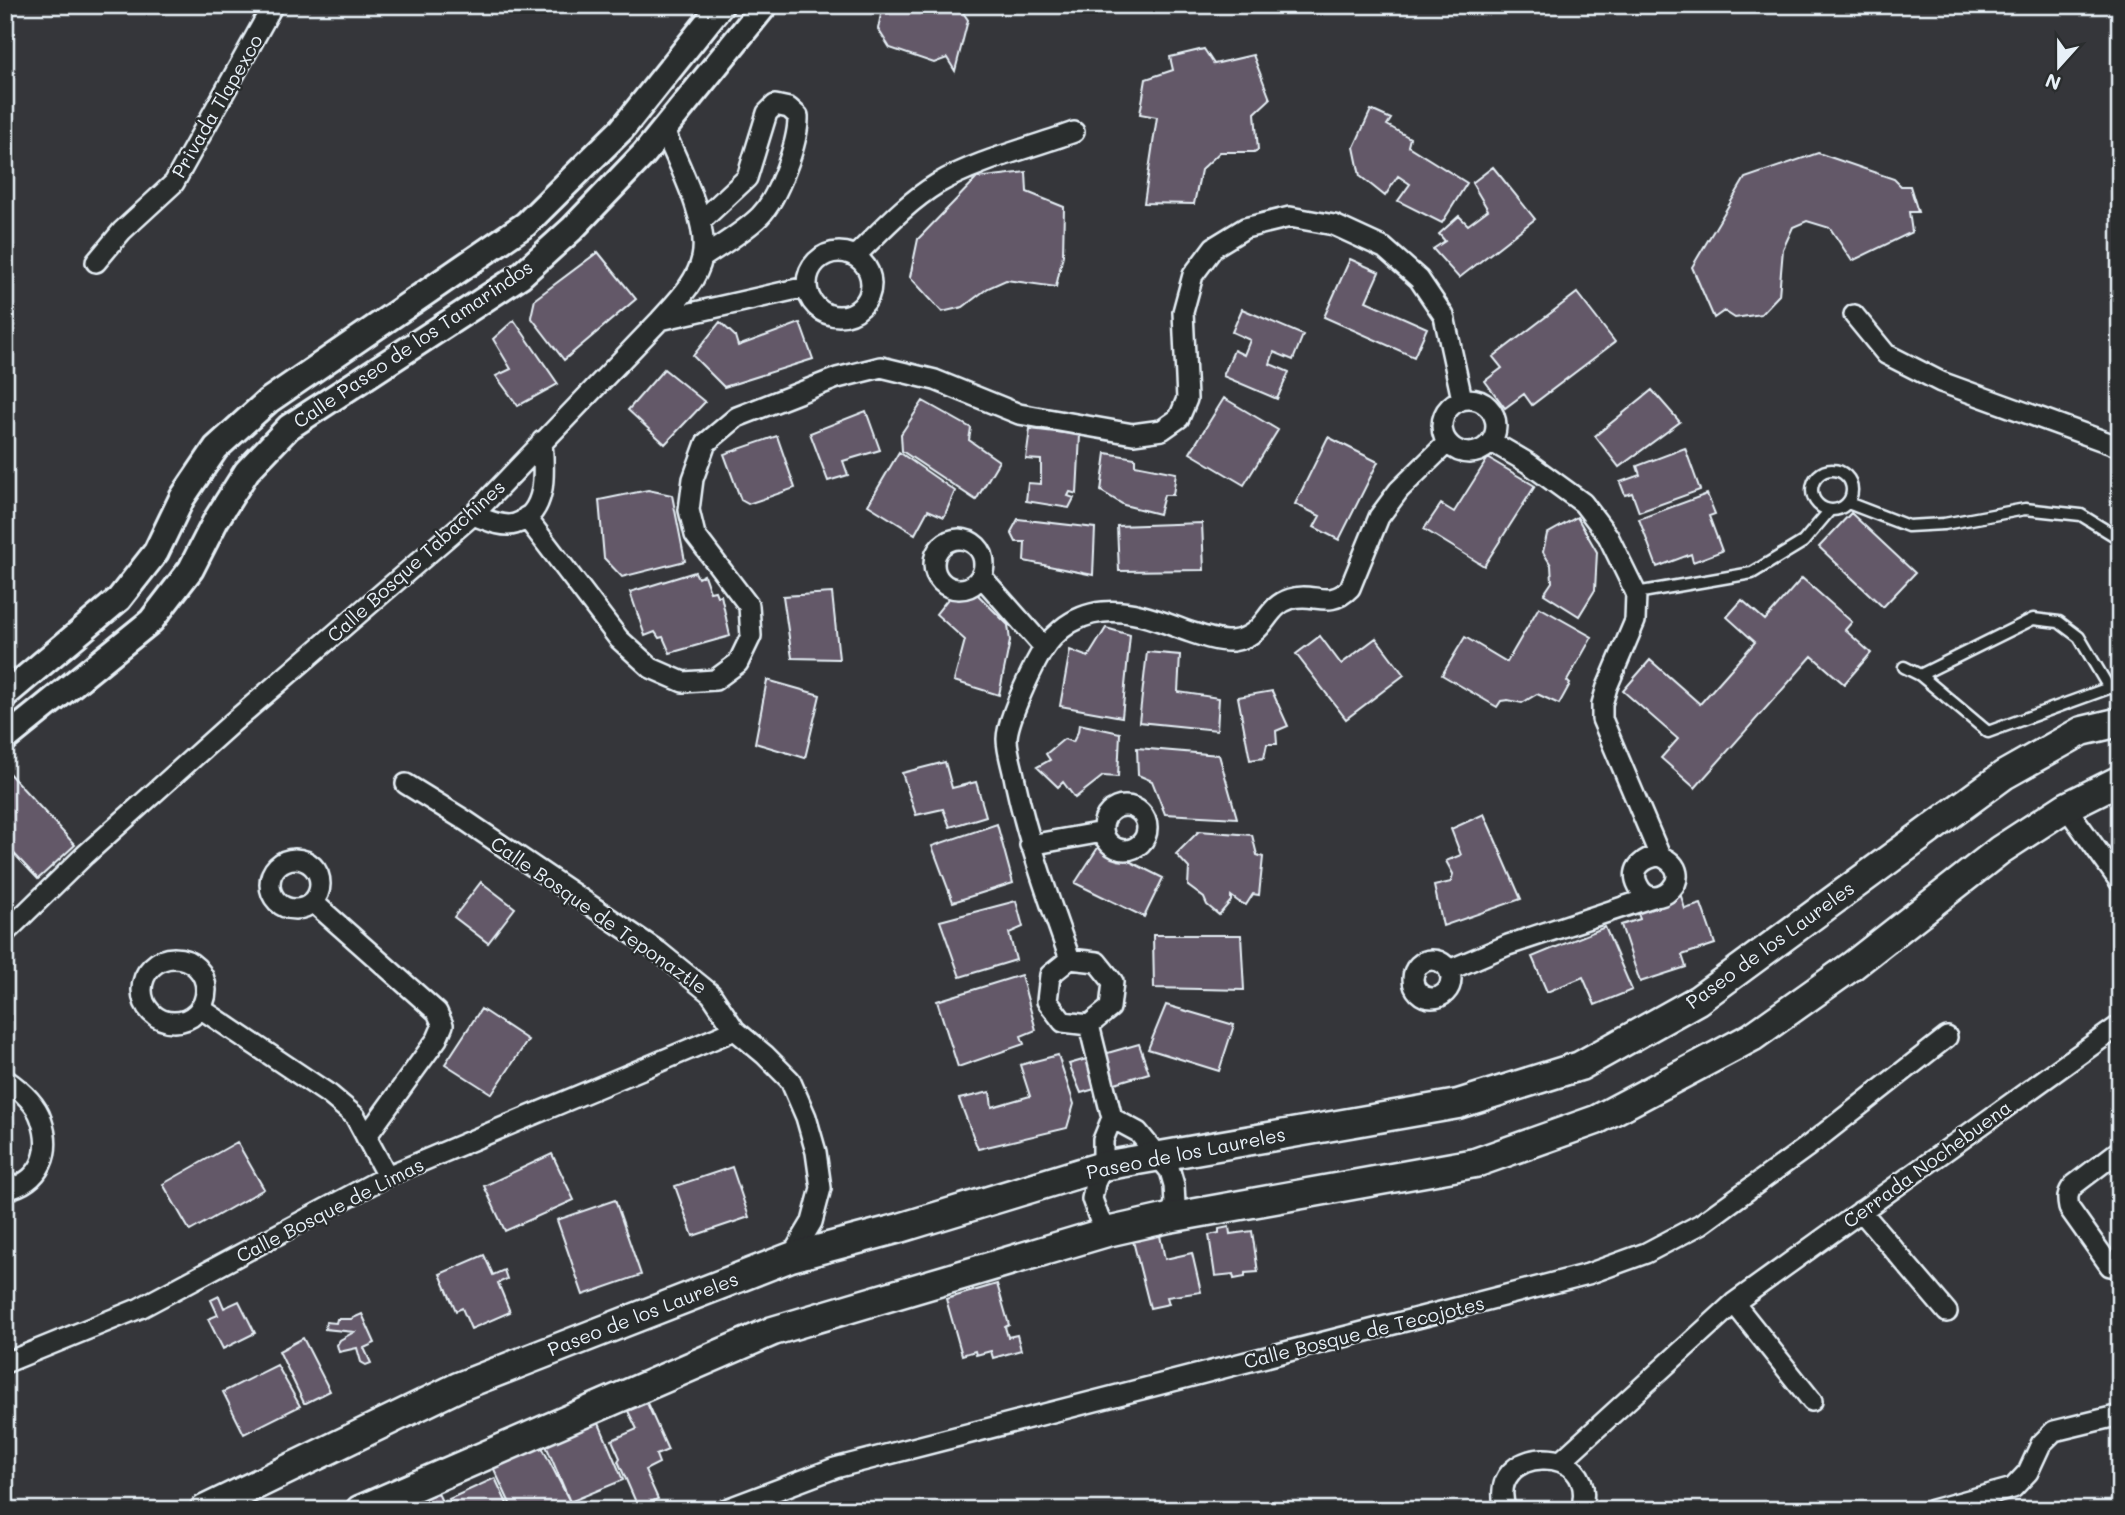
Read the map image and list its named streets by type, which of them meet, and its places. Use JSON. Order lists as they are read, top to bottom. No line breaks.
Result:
{"streets":{"main road":["Paseo de los Laureles"],"street":["Privada Tlapexco","Calle Paseo de los Tamarindos","Calle Bosque Tabachines","Calle Bosque de Teponaztle","Cerrada Nochebuena","Calle Bosque de Limas","Calle Bosque de Tecojotes"]},"crossings":[["Calle Paseo de los Tamarindos","Calle Bosque Tabachines"],["Calle Bosque de Teponaztle","Paseo de los Laureles"],["Calle Bosque de Teponaztle","Calle Bosque de Limas"]],"north":"bottom"}
